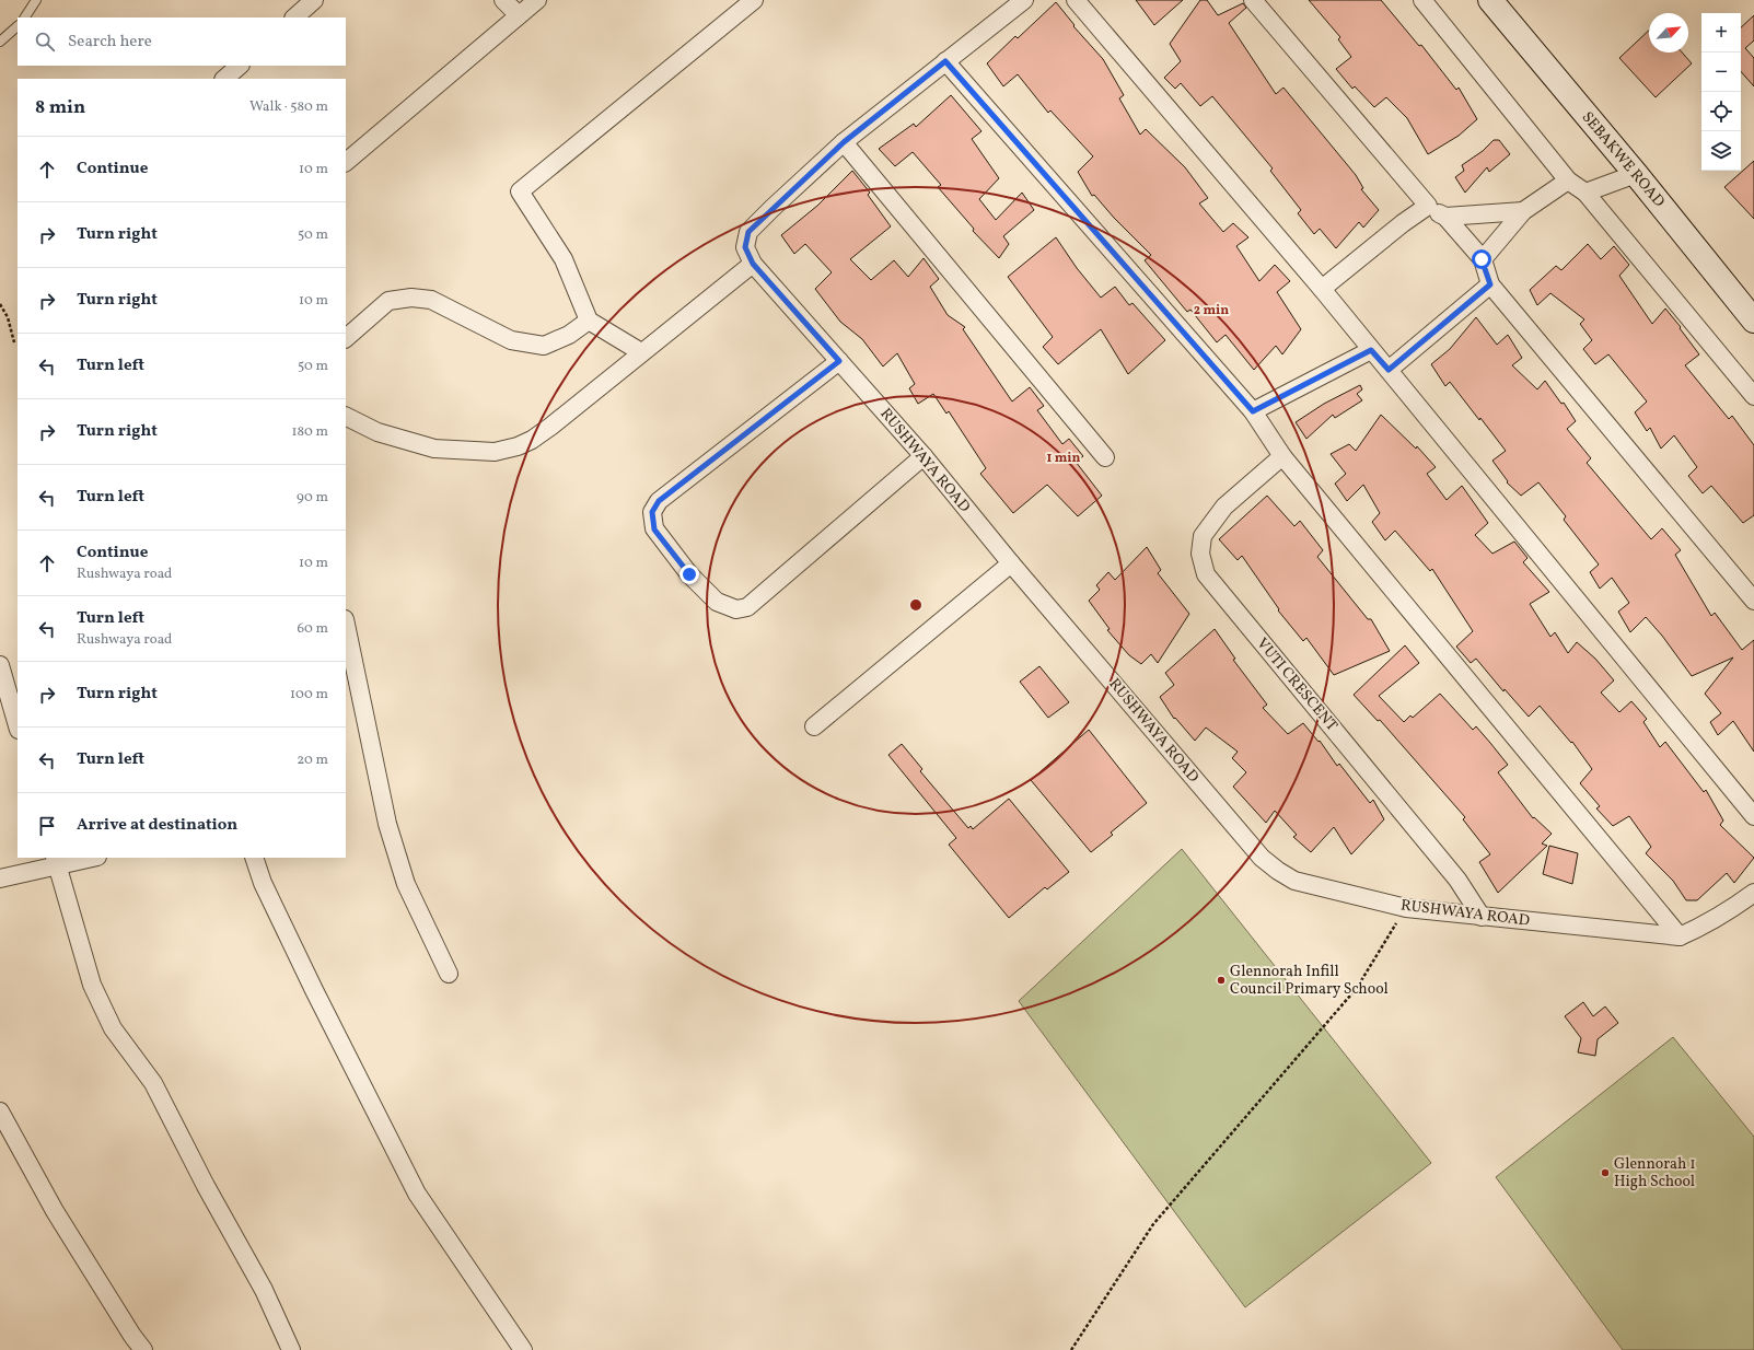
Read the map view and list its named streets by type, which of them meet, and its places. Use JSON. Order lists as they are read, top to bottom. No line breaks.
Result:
{"streets":{"street":["SEBAKWE ROAD","RUSHWAYA ROAD","VUTI CRESCENT"]},"crossings":[["RUSHWAYA ROAD","VUTI CRESCENT"]],"places":["Glennorah Infill Council Primary School","Glennorah 1 High School"],"north":"top right","page":{"map_buttons":["+","−"],"search":"Search here","heading":["8 min","Walk · 580 m"],"list":[["Continue","10 m"],["Turn right","50 m"],["Turn right","10 m"],["Turn left","50 m"],["Turn right","180 m"],["Turn left","90 m"],["Continue","Rushwaya road","10 m"],["Turn left","Rushwaya road","60 m"],["Turn right","100 m"],["Turn left","20 m"],"Arrive at destination"]},"rings":["2 min","1 min"]}
